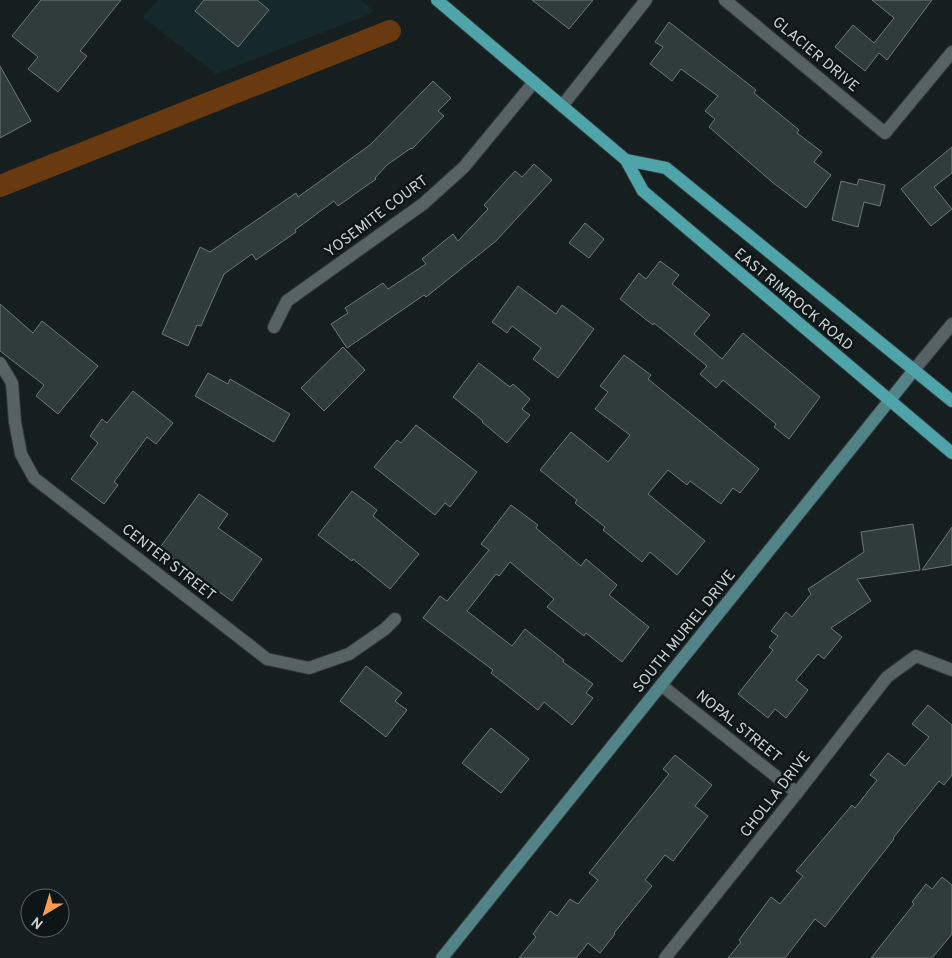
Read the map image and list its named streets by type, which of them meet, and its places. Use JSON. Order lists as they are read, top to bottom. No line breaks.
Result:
{"streets":{"main road":["EAST RIMROCK ROAD","SOUTH MURIEL DRIVE"],"street":["GLACIER DRIVE","YOSEMITE COURT","CENTER STREET","NOPAL STREET","CHOLLA DRIVE"]},"crossings":[["YOSEMITE COURT","EAST RIMROCK ROAD"],["EAST RIMROCK ROAD","SOUTH MURIEL DRIVE"],["SOUTH MURIEL DRIVE","NOPAL STREET"],["NOPAL STREET","CHOLLA DRIVE"]],"north":"bottom left"}
